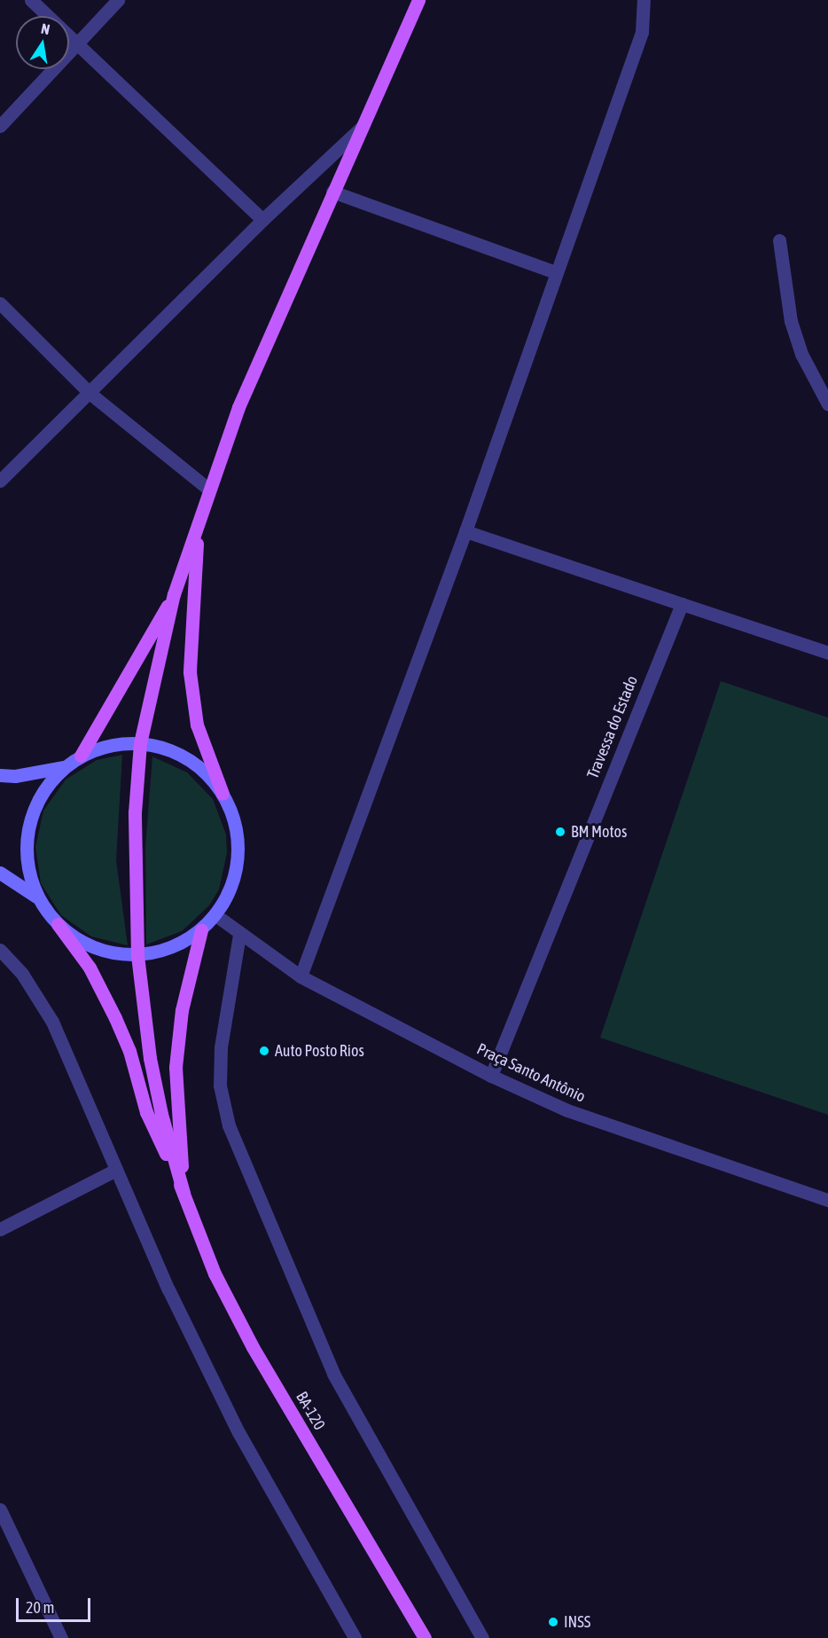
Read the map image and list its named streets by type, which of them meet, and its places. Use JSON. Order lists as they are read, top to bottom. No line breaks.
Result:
{"streets":{"main road":["BA-120"],"street":["Travessa do Estado","Praça Santo Antônio"]},"crossings":[["Travessa do Estado","Praça Santo Antônio"]],"places":["BM Motos","Auto Posto Rios","INSS"],"scale_bar":"20 m","north":"top"}
